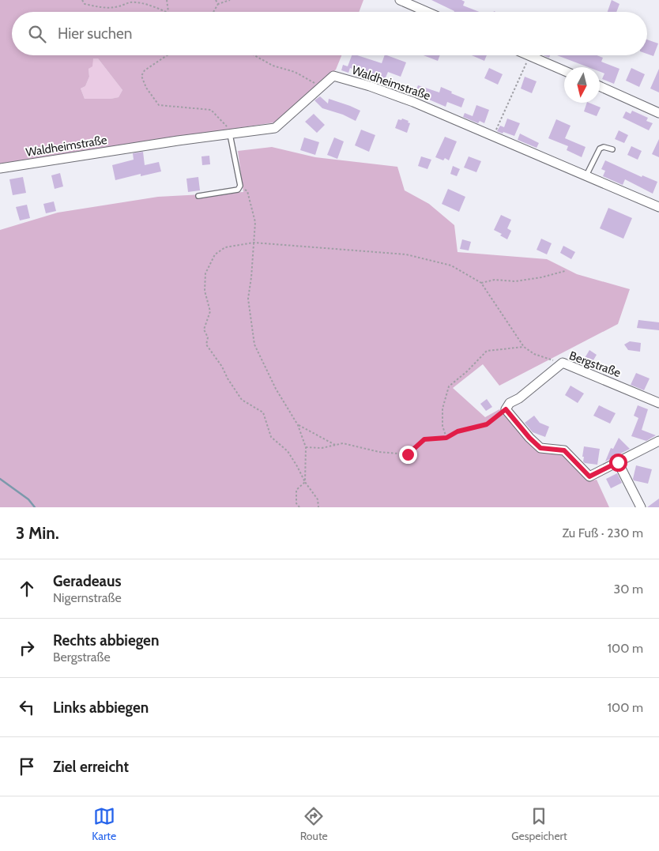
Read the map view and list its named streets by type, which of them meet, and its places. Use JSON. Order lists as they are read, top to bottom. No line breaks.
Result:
{"streets":{"street":["Waldheimstraße","Bergstraße"]},"north":"bottom","page":{"search":"Hier suchen","heading":["3 Min.","Zu Fuß · 230 m"],"list":[["Geradeaus","Nigernstraße","30 m"],["Rechts abbiegen","Bergstraße","100 m"],["Links abbiegen","100 m"],"Ziel erreicht"],"nav":["Karte","Route","Gespeichert"]}}
